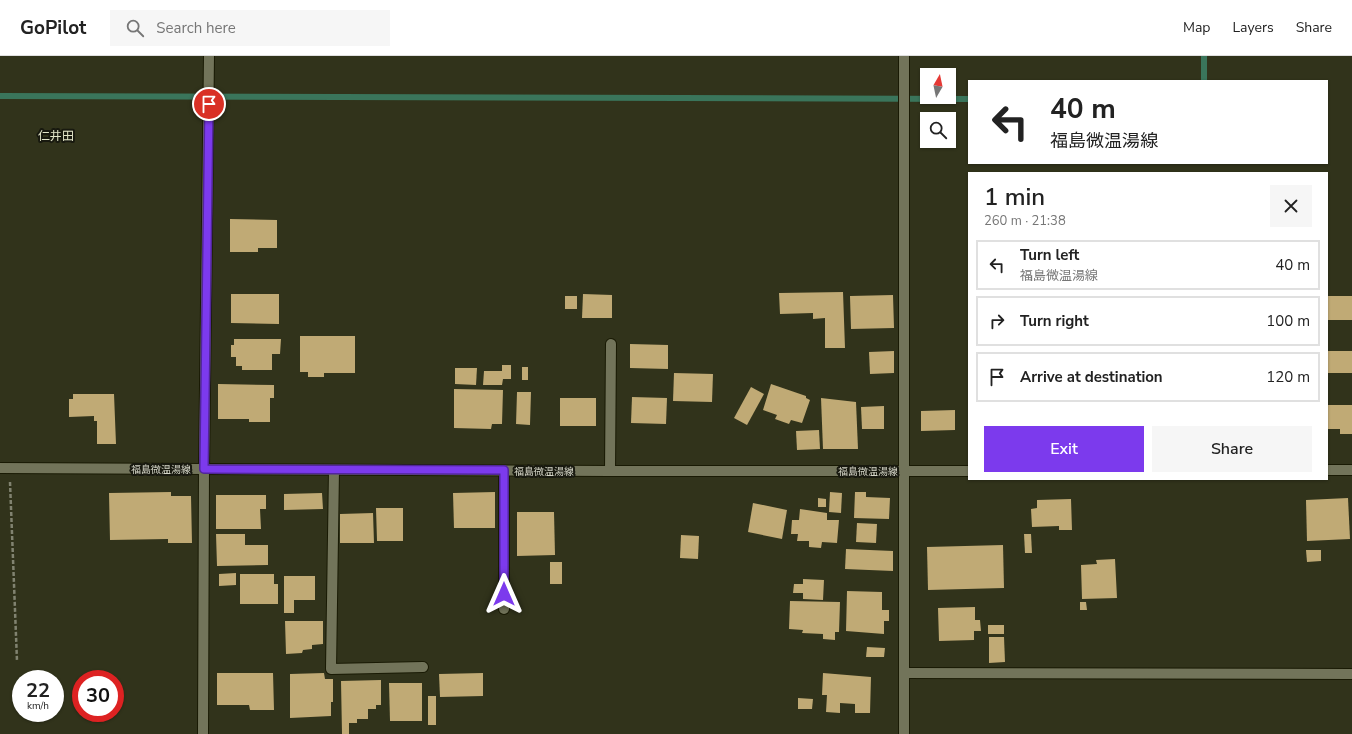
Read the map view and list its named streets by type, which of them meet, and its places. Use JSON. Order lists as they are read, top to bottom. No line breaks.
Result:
{"streets":{"street":["福島微温湯線"]},"districts":["仁井田"],"north":"top","page":{"header":"GoPilot","search":"Search here","nav":["Map","Layers","Share"],"turn":["40 m","福島微温湯線"],"heading":["1 min","260 m · 21:38"],"list":[{"name":"Turn left","note":"福島微温湯線","value":"40 m"},{"name":"Turn right","value":"100 m"},{"name":"Arrive at destination","value":"120 m"}],"buttons":["Exit","Share"],"speed":"22 km/h","limit":"30"}}
